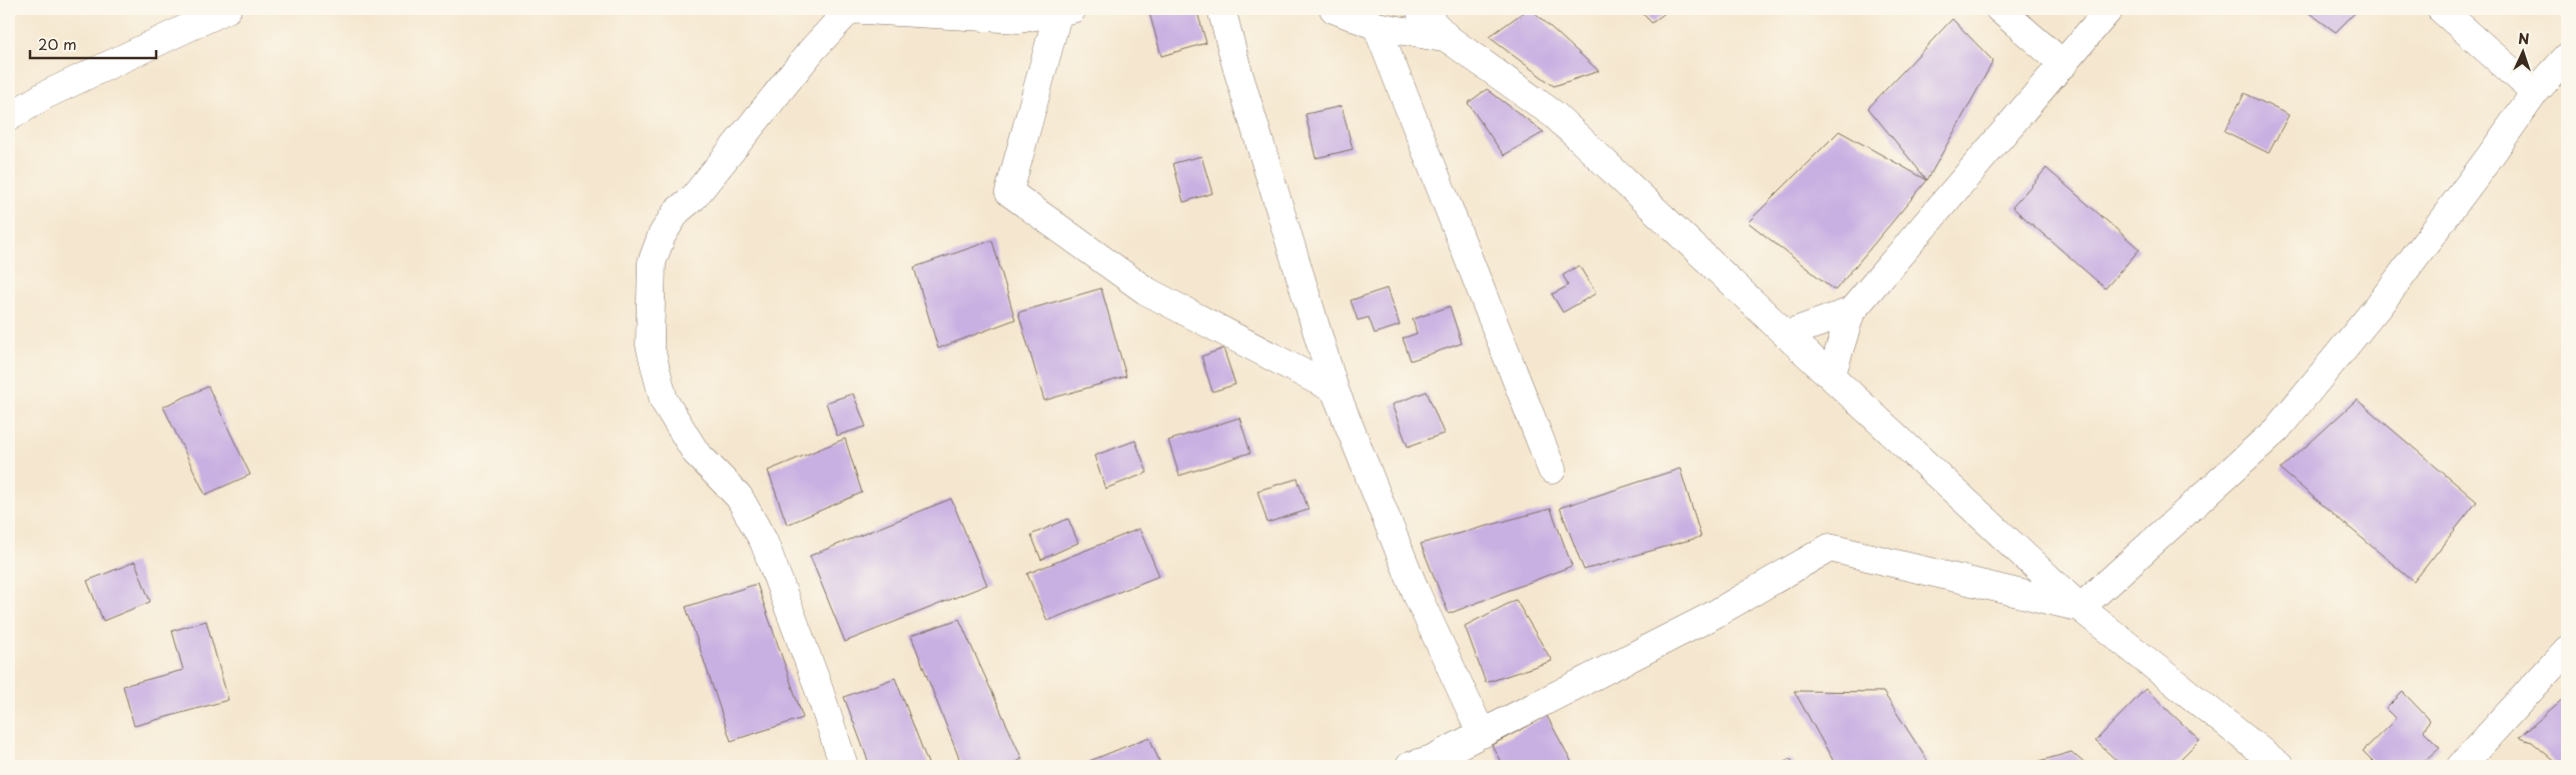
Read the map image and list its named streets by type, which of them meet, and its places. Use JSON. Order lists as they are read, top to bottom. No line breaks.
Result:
{"scale_bar":"20 m","north":"top"}
